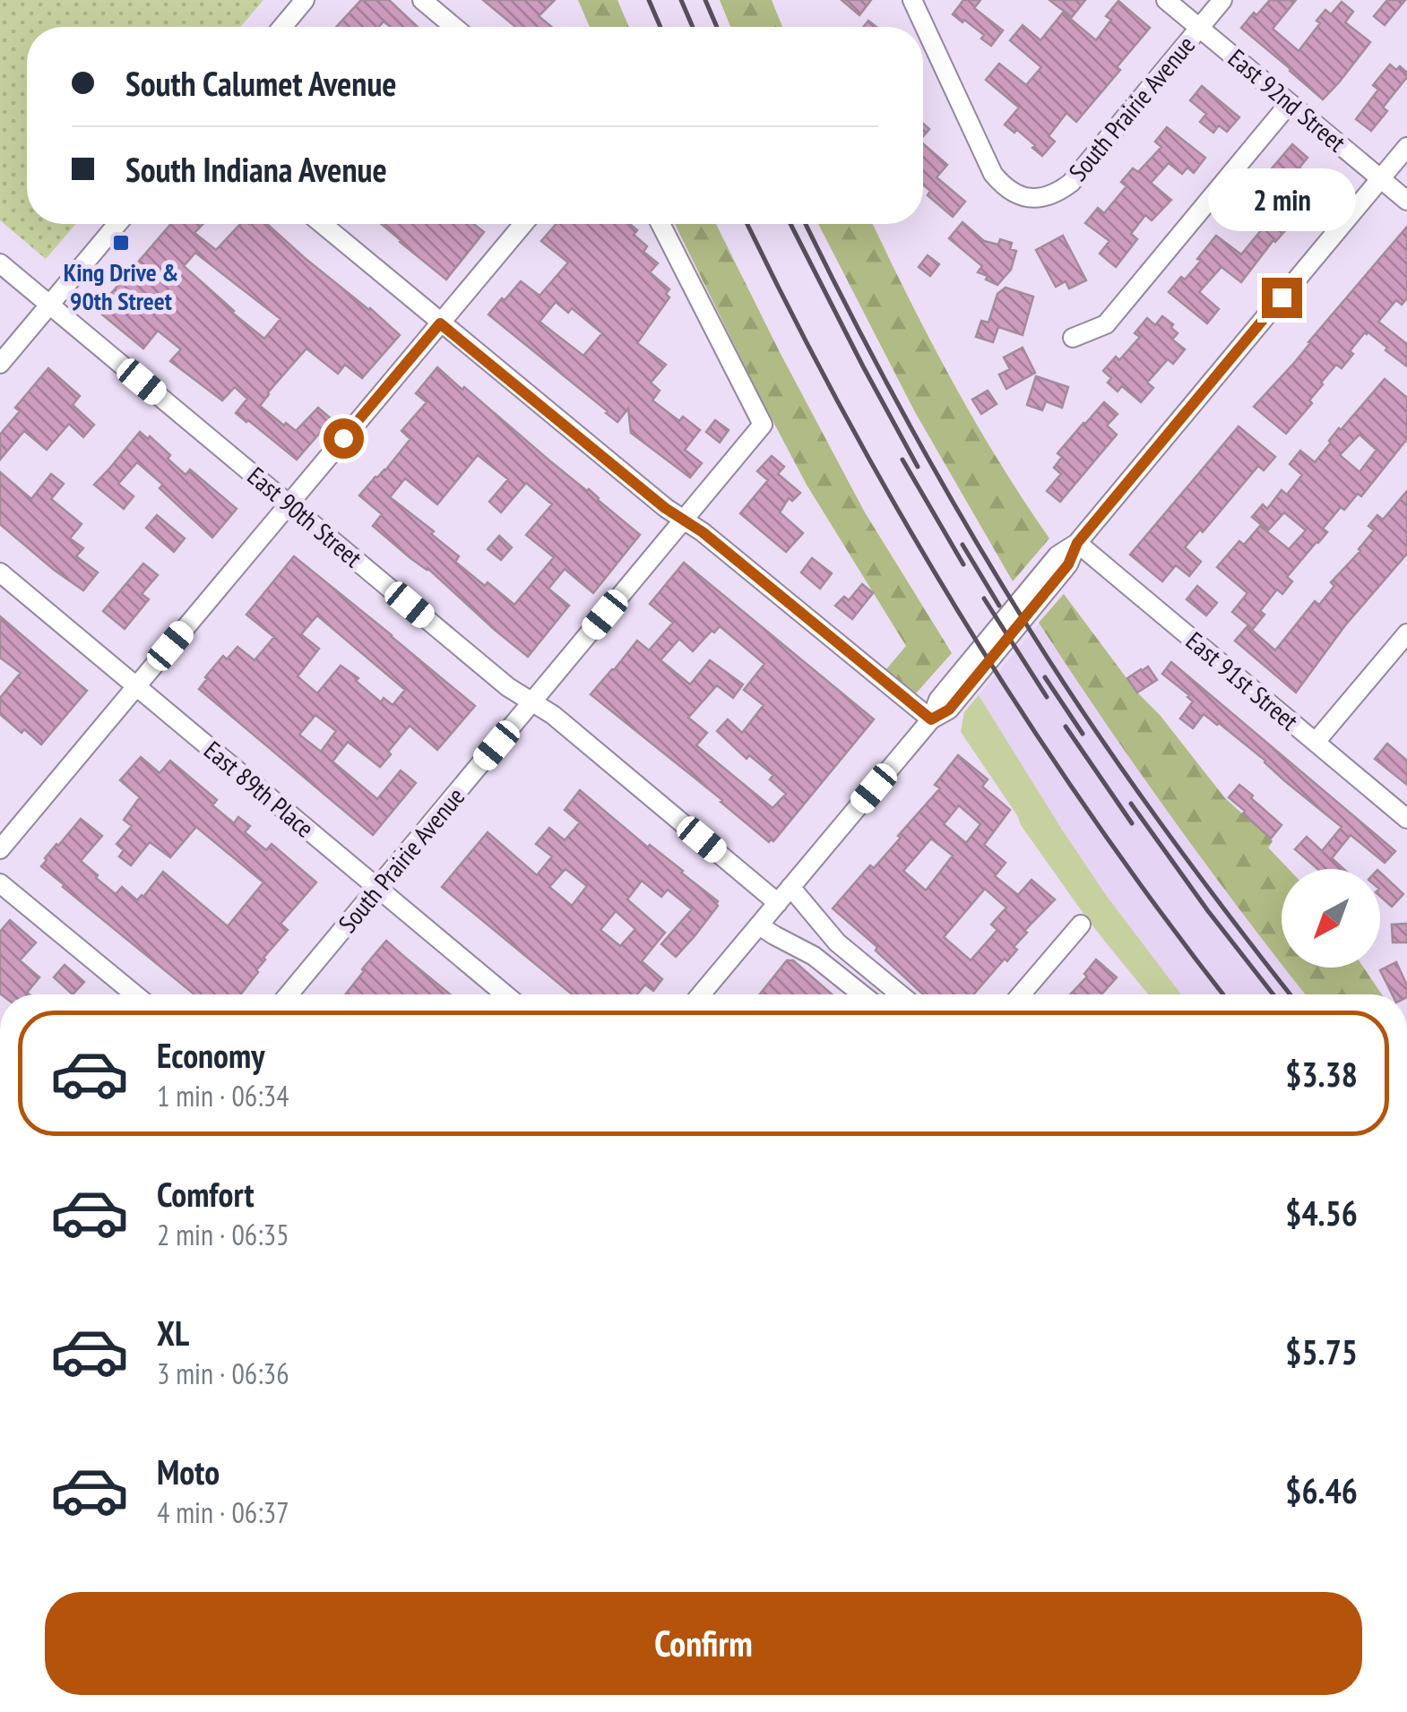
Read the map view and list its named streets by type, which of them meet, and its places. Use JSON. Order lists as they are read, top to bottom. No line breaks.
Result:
{"streets":{"street":["East 92nd Street","South Prairie Avenue","East 90th Street","East 91st Street","East 89th Place"]},"crossings":[["East 92nd Street","South Prairie Avenue"],["South Prairie Avenue","East 90th Street"],["South Prairie Avenue","East 89th Place"]],"places":{"transit":["King Drive & 90th Street"]},"north":"bottom left","page":{"banner":["South Calumet Avenue","South Indiana Avenue"],"bubble":"2 min","list":[{"name":"Economy","note":"1 min · 06:34","value":"$3.38"},{"name":"Comfort","note":"2 min · 06:35","value":"$4.56"},{"name":"XL","note":"3 min · 06:36","value":"$5.75"},{"name":"Moto","note":"4 min · 06:37","value":"$6.46"}],"buttons":"Confirm"}}
